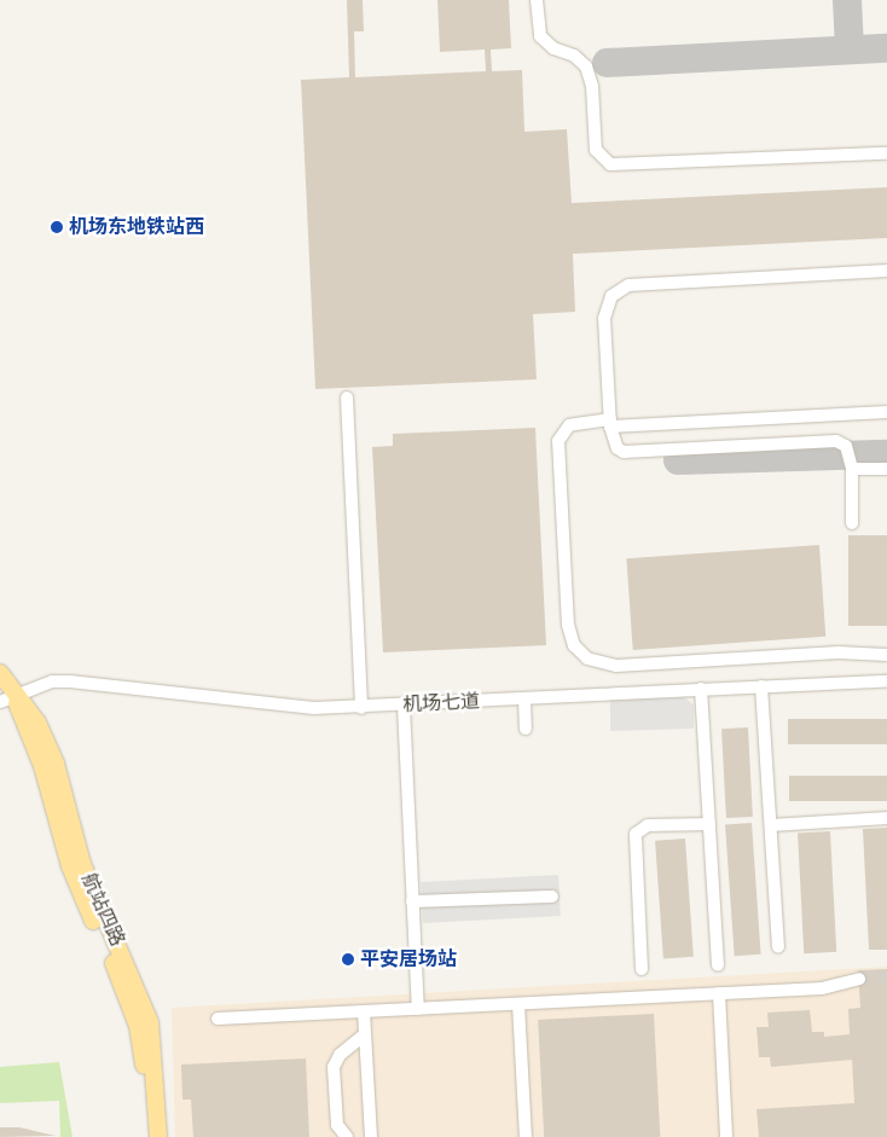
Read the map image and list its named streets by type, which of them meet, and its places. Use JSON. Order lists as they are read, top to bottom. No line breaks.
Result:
{"streets":{"main road":["航站四路"],"lane":["机场七道"]},"crossings":[["机场七道","航站四路"]],"places":["机场东地铁站西","平安居场站"]}
